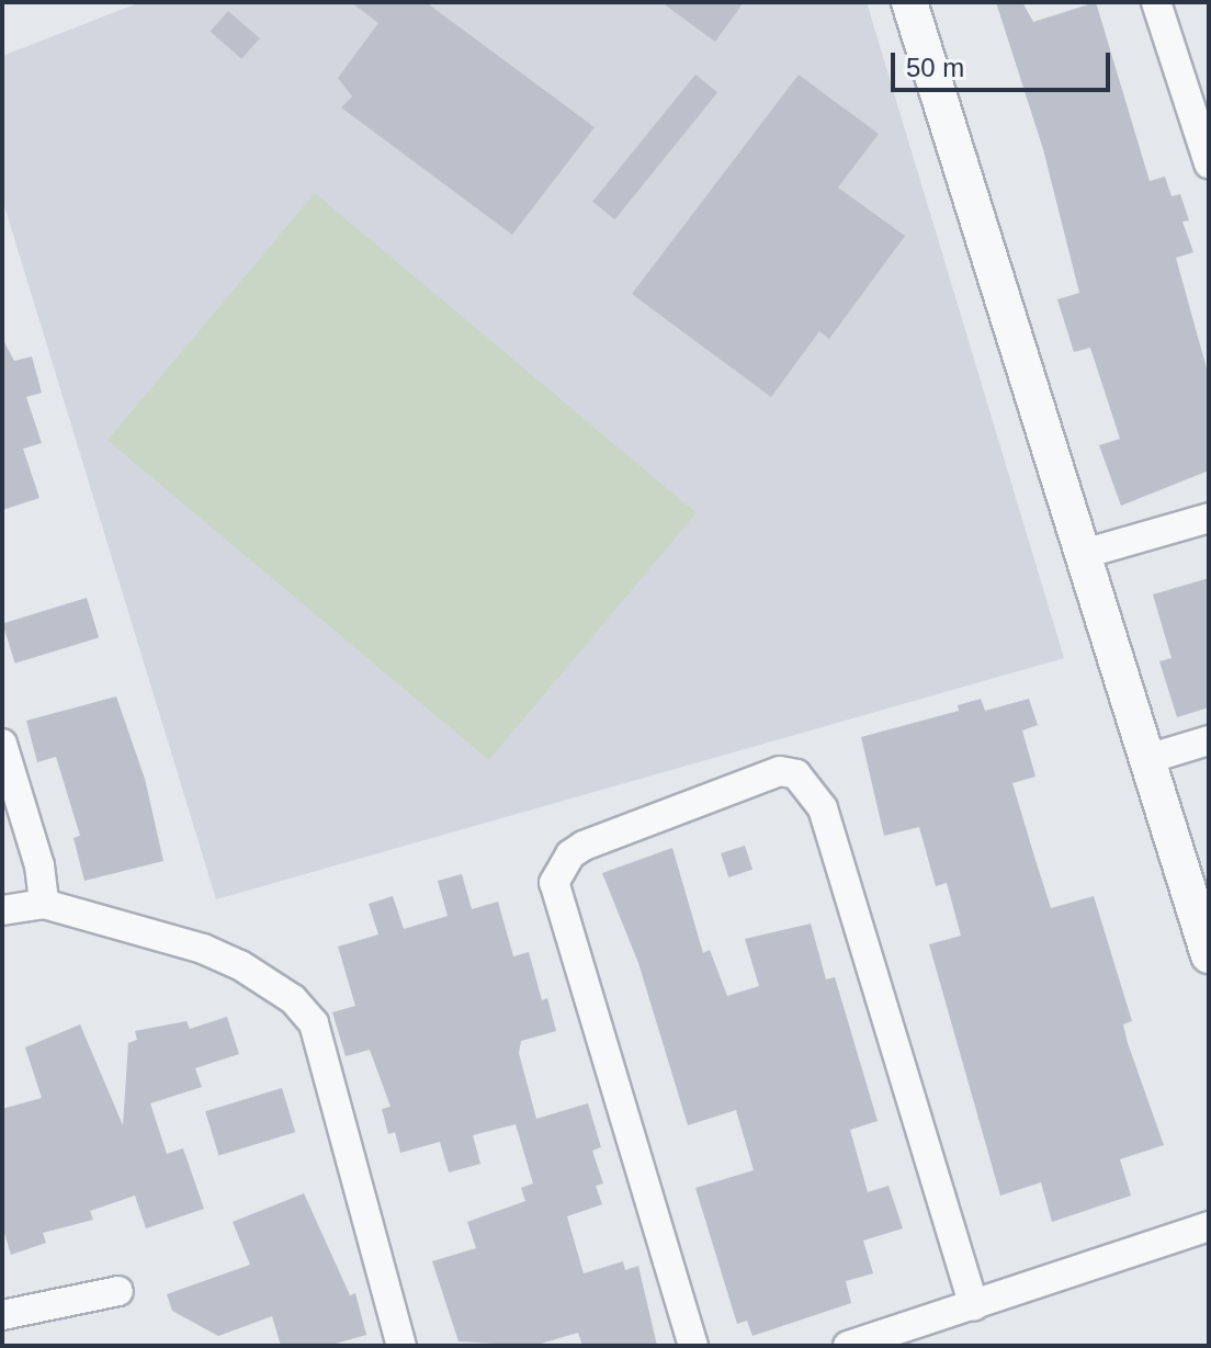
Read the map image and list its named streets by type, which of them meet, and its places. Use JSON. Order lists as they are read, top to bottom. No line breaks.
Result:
{"scale_bar":"50 m"}
